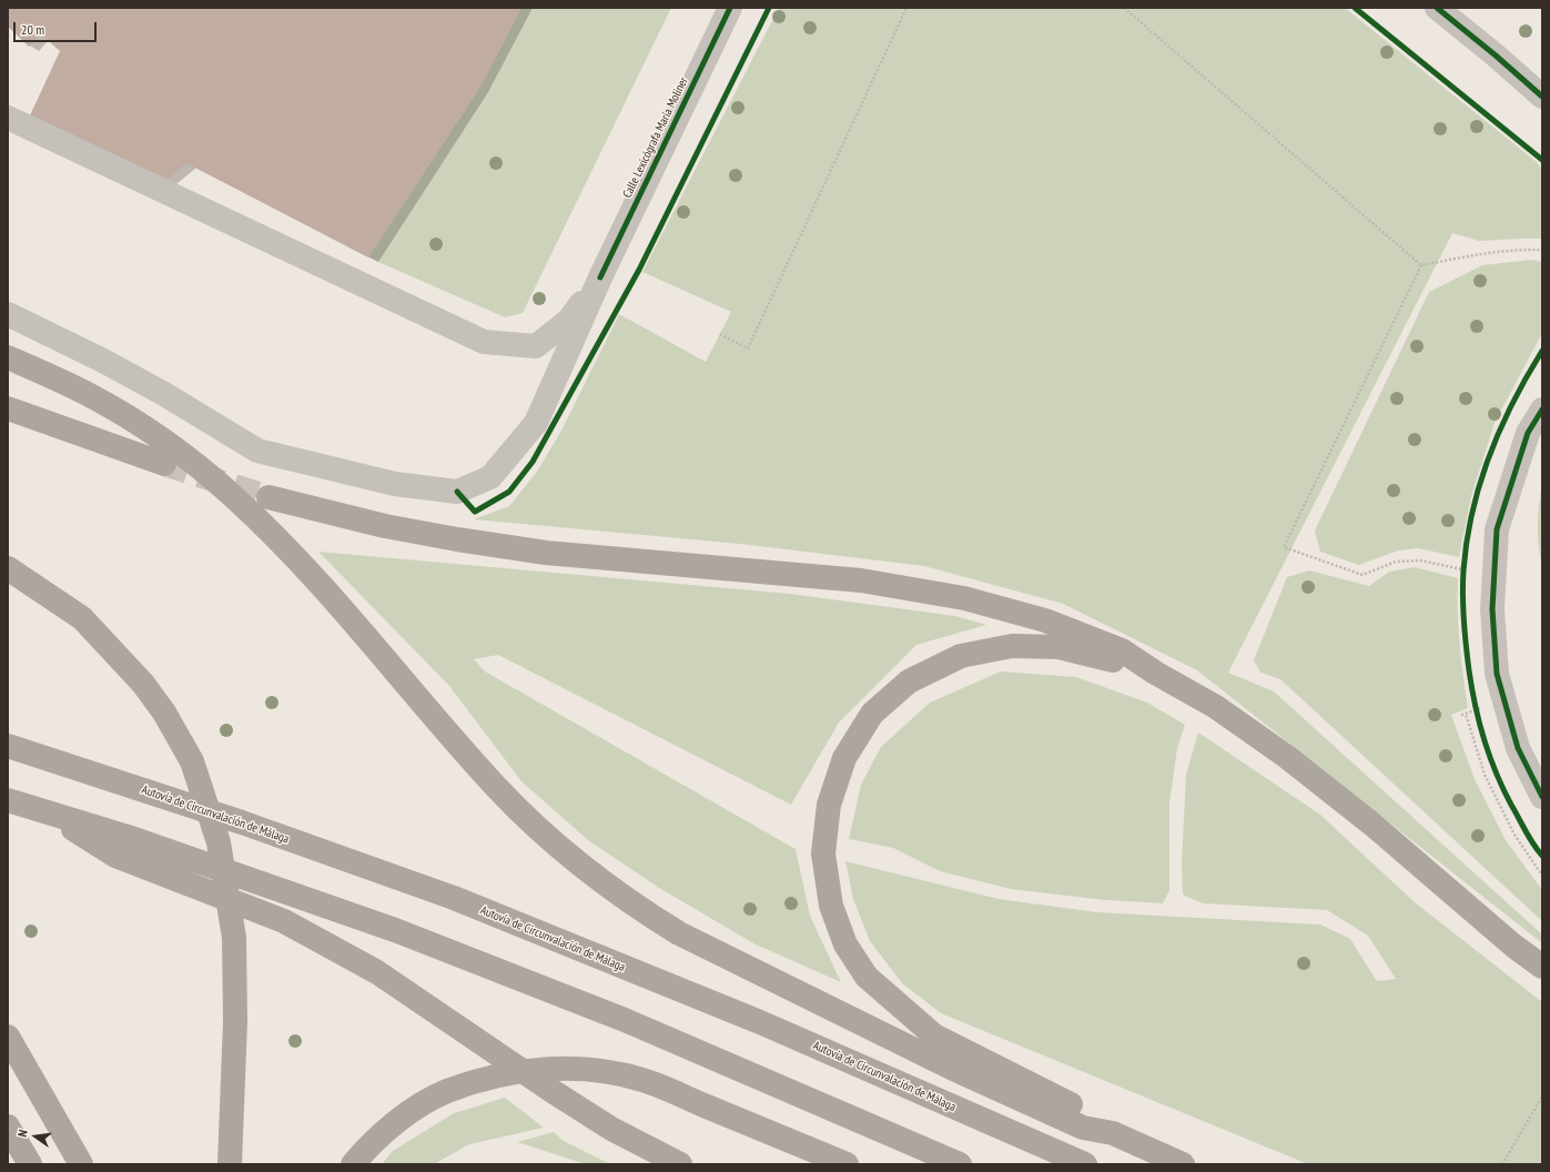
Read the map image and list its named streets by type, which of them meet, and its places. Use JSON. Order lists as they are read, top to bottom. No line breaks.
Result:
{"streets":{"highway":["Autovía de Circunvalación de Málaga"],"street":["Calle Lexicógrafa María Moliner"]},"scale_bar":"20 m","north":"left"}
